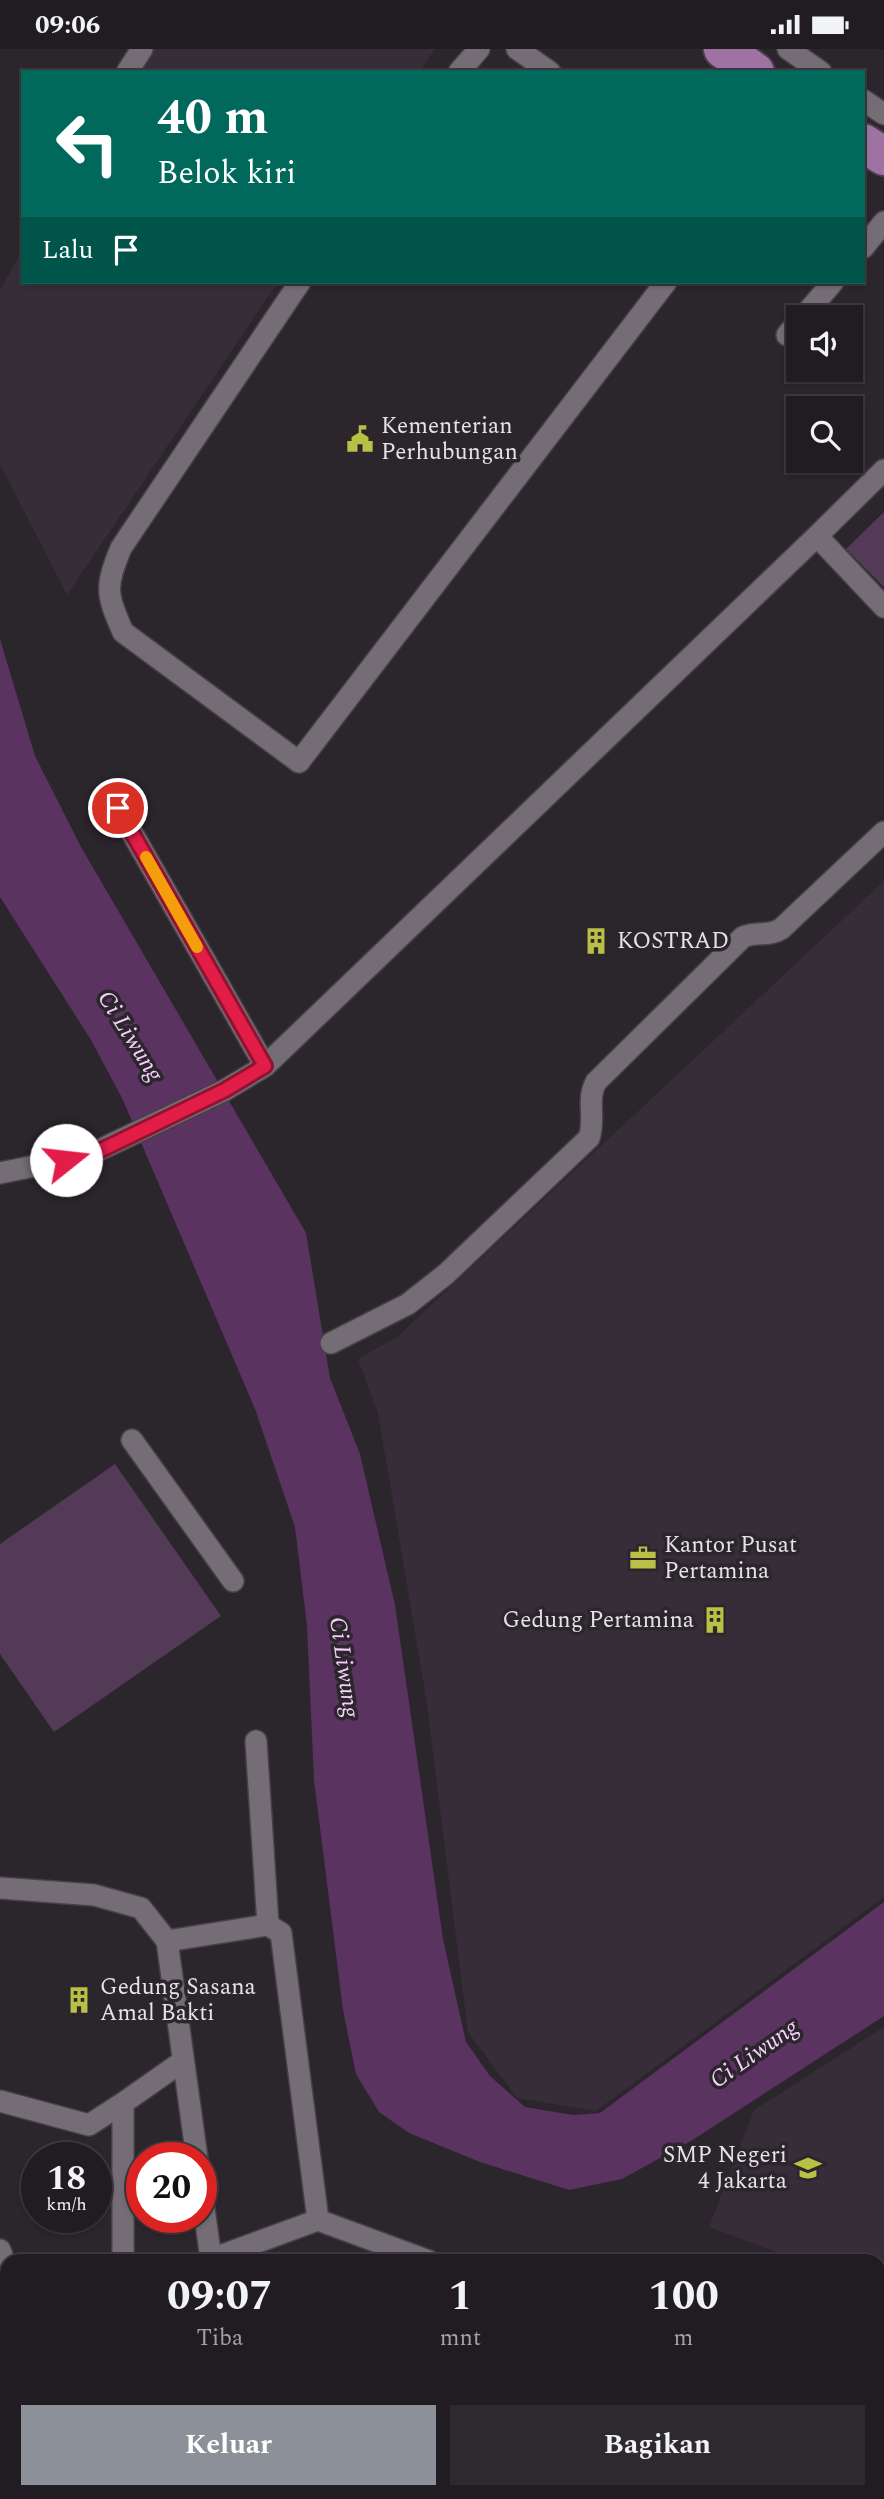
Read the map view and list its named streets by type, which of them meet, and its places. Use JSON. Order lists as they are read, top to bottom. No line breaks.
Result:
{"water":["Ci Liwung"],"places":{"public building":["Kementerian Perhubungan"],"building":["KOSTRAD","Gedung Pertamina","Gedung Sasana Amal Bakti"],"office":["Kantor Pusat Pertamina"],"school or university":["SMP Negeri 4 Jakarta"]},"page":{"status":"09:06","turn":["40 m","Belok kiri"],"then":"Lalu","speed":"18 km/h","limit":"20","eta":["09:07","Tiba","1","mnt","100","m"],"buttons":["Keluar","Bagikan"]}}
